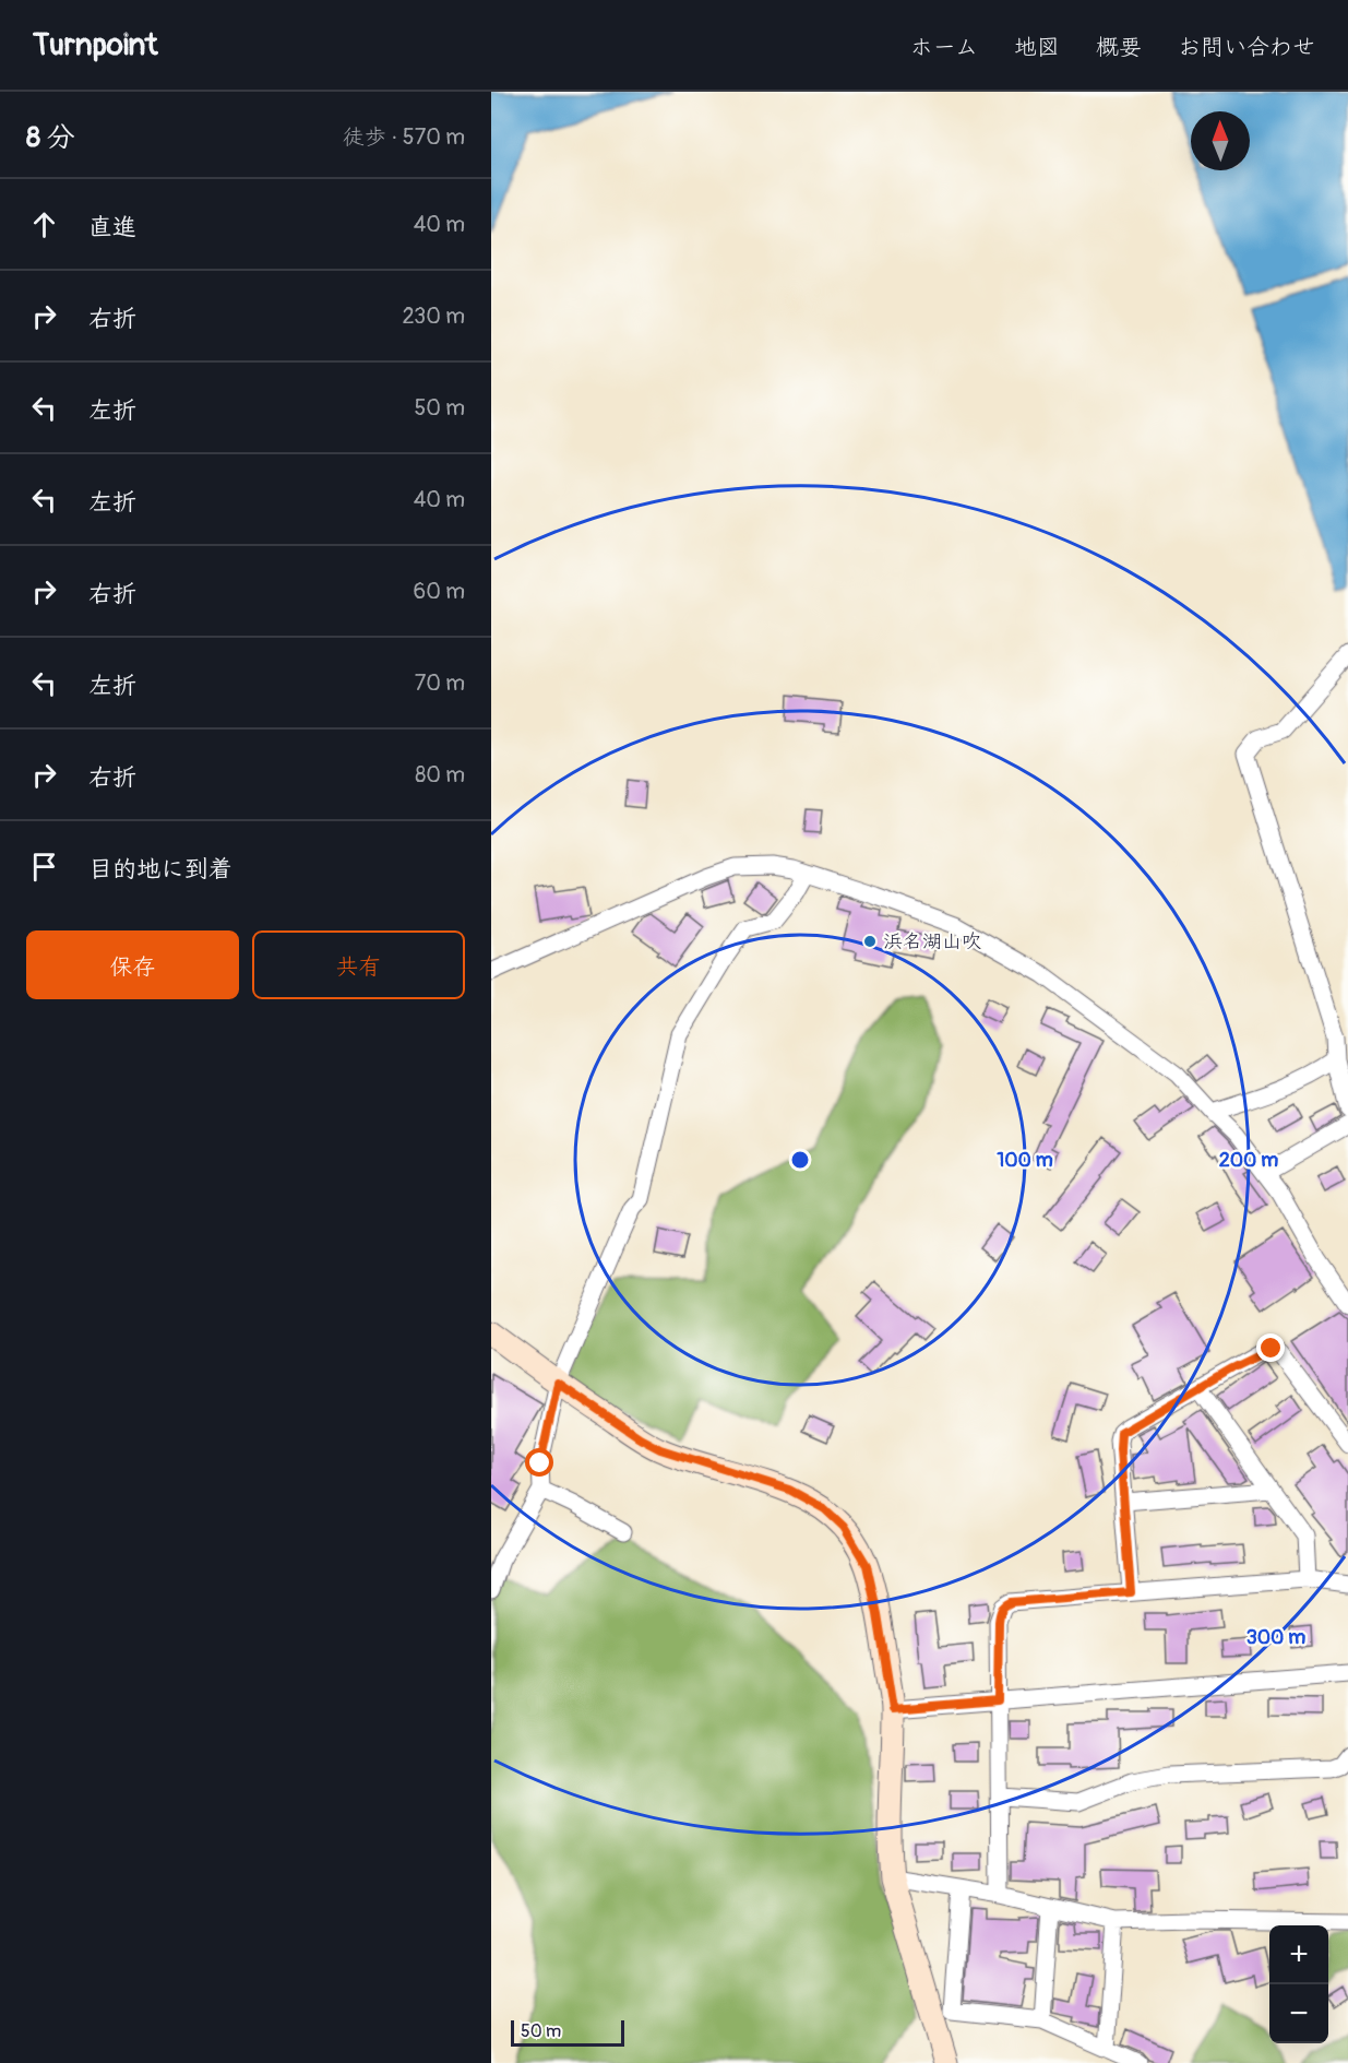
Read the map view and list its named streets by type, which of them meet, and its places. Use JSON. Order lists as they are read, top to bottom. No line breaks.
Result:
{"places":["浜名湖山吹"],"scale_bar":"50 m","north":"top","page":{"header":"Turnpoint","nav":["ホーム","地図","概要","お問い合わせ"],"heading":["8 分","徒歩 · 570 m"],"list":[["直進","40 m"],["右折","230 m"],["左折","50 m"],["左折","40 m"],["右折","60 m"],["左折","70 m"],["右折","80 m"],"目的地に到着"],"buttons":["保存","共有"],"map_buttons":["+","−"],"scale":"50 m"},"rings":["100 m","200 m","300 m"]}
